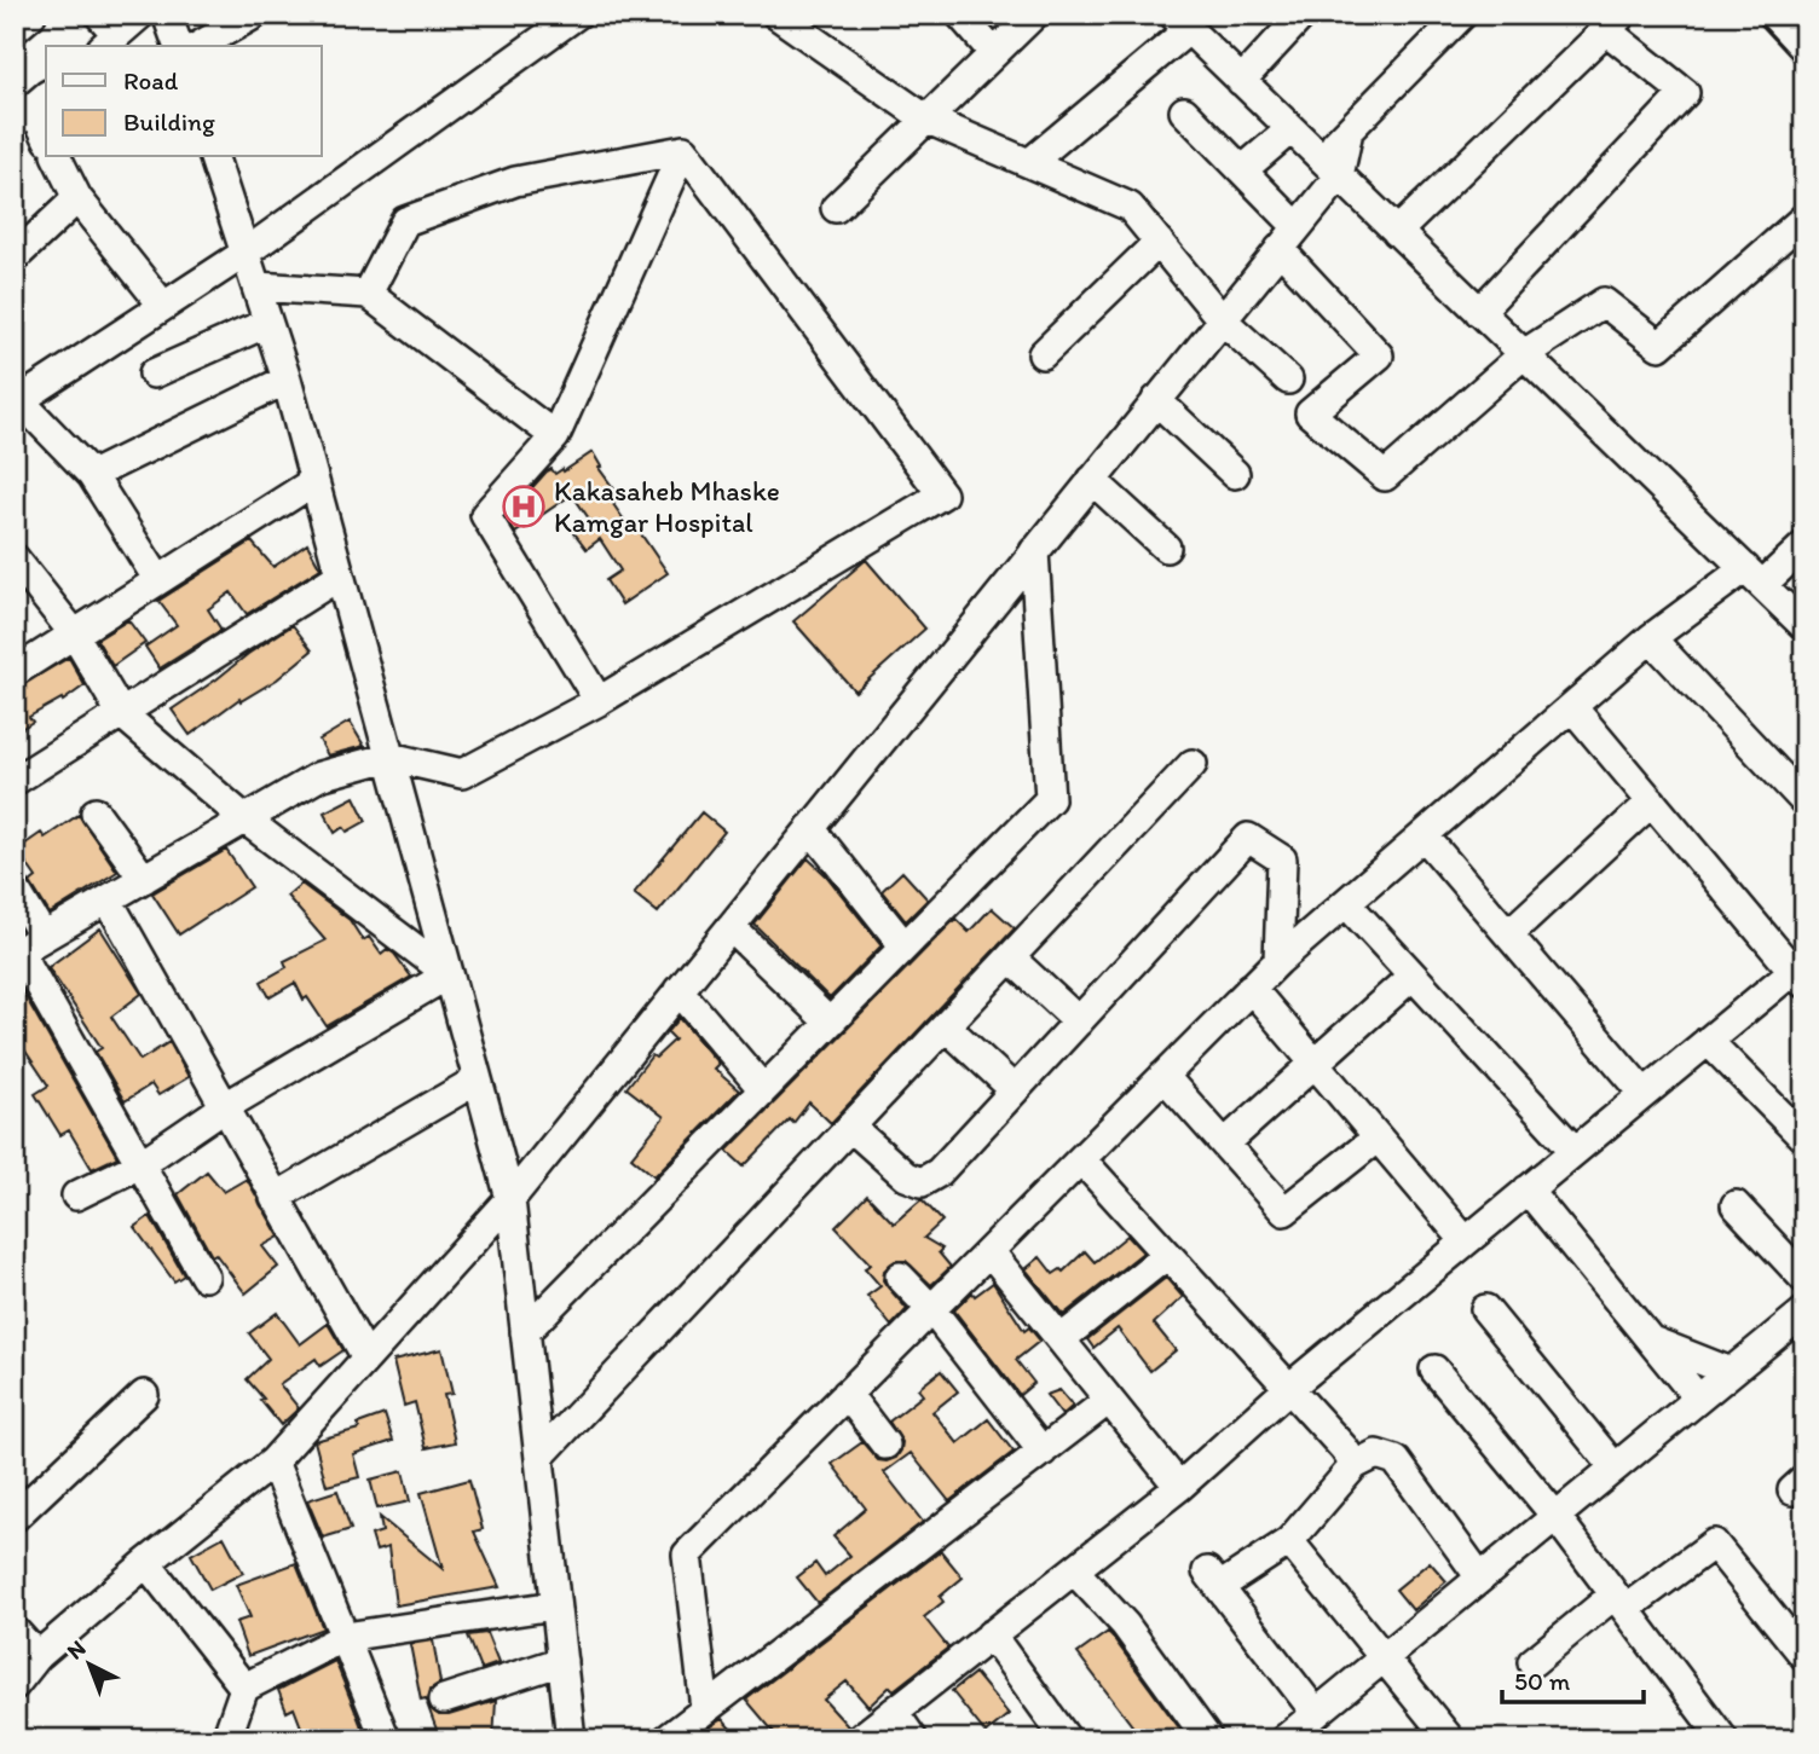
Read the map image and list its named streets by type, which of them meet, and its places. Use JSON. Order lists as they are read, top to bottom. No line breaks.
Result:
{"places":{"hospital":["Kakasaheb Mhaske Kamgar Hospital"]},"legend":["Road","Building"],"scale_bar":"50 m","north":"top left"}
